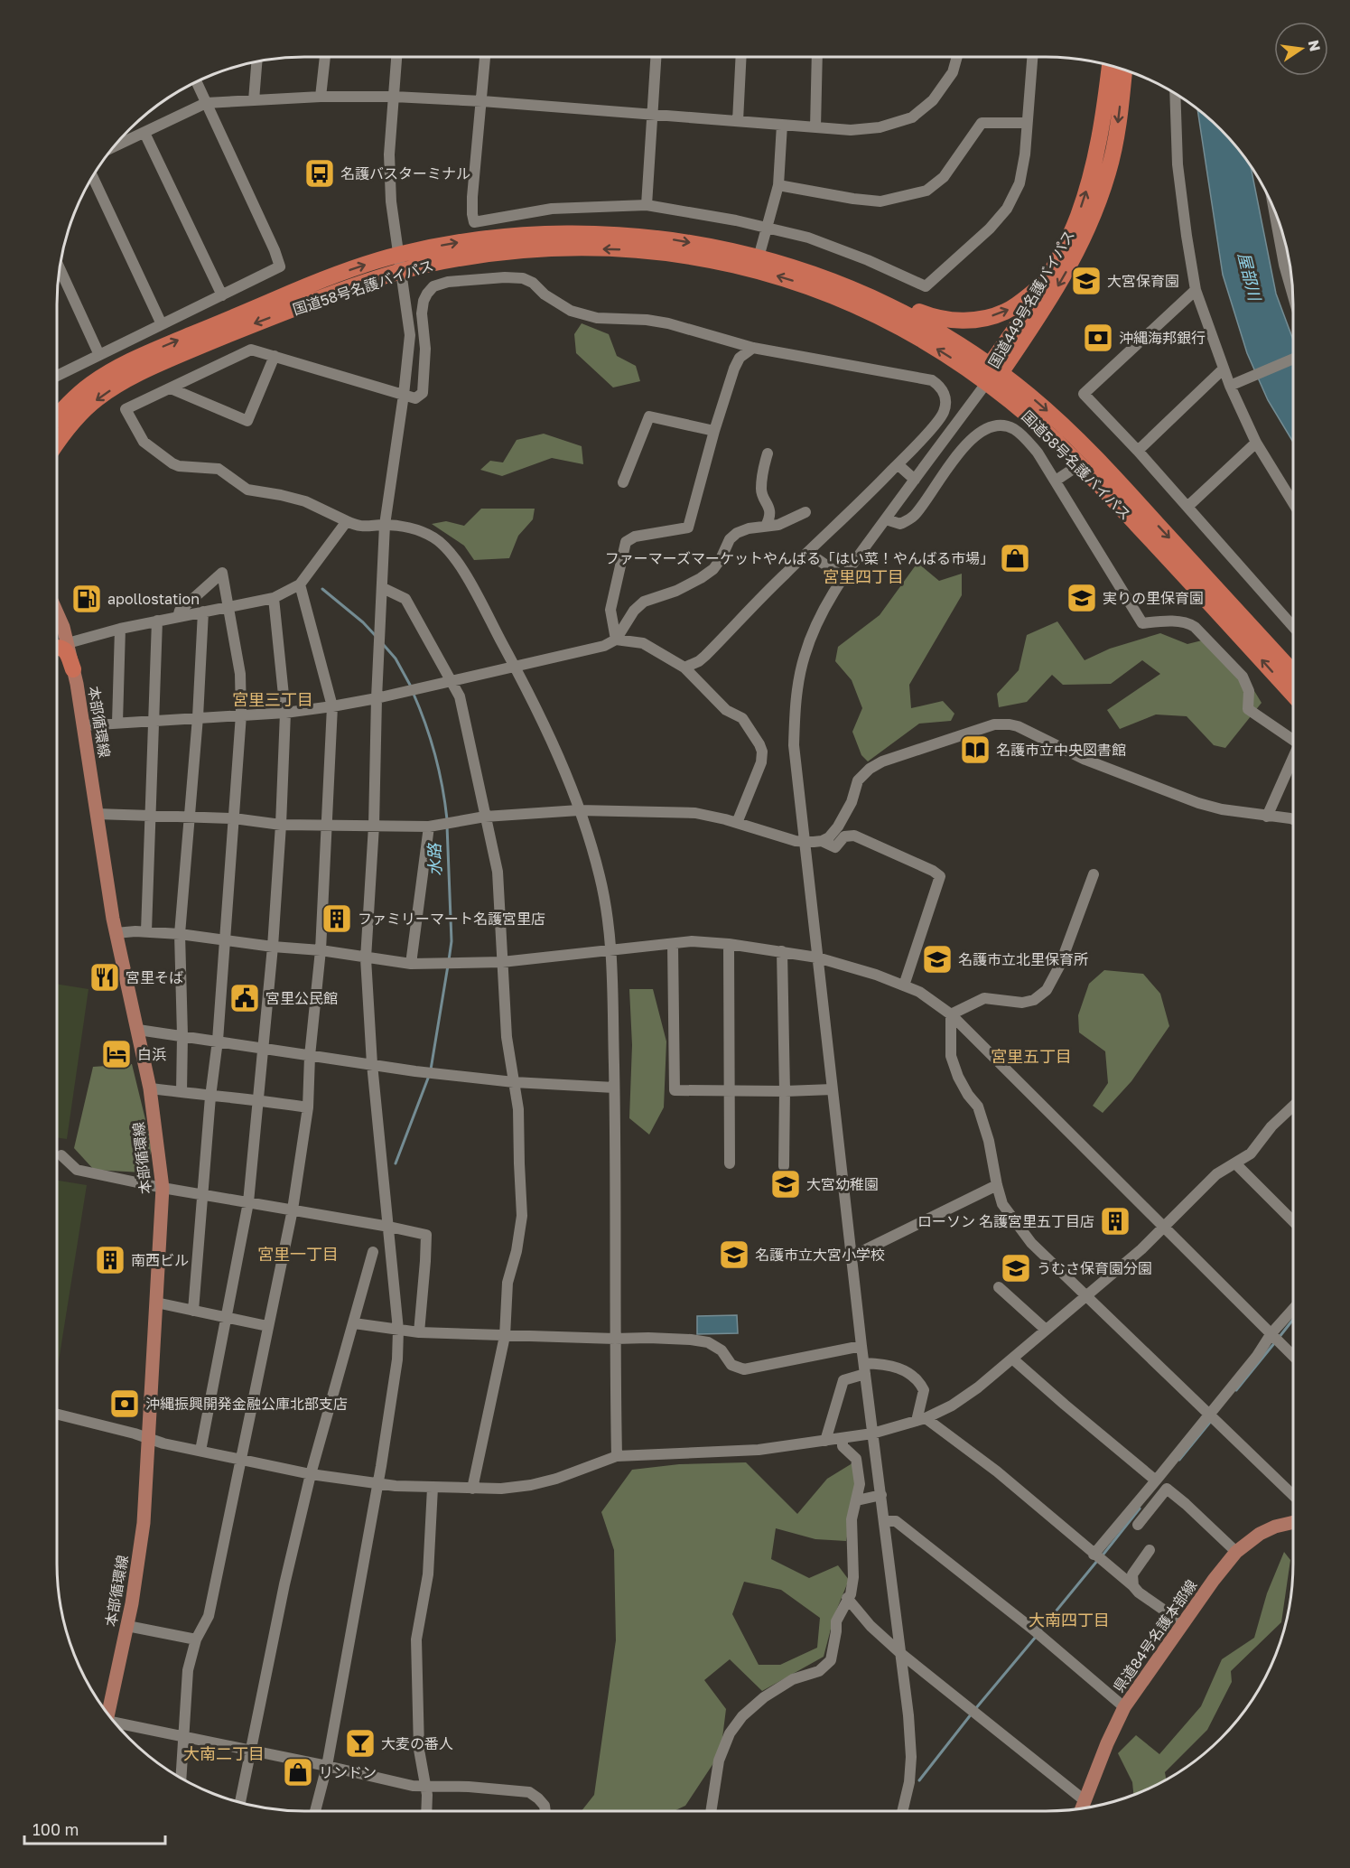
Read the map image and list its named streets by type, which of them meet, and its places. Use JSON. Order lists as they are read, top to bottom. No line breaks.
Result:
{"streets":{"highway":["国道58号名護バイパス","国道449号名護バイパス"],"main road":["本部循環線","県道84号名護本部線"]},"crossings":[["国道58号名護バイパス","国道449号名護バイパス"]],"districts":["宮里四丁目","宮里三丁目","宮里五丁目","宮里一丁目","大南四丁目","大南二丁目"],"water":["屋部川","水路"],"places":{"bus stop":["名護バスターミナル"],"school or university":["大宮保育園","実りの里保育園","名護市立北里保育所","大宮幼稚園","名護市立大宮小学校","うむさ保育園分園"],"bank":["沖縄海邦銀行","沖縄振興開発金融公庫北部支店"],"shop":["ファーマーズマーケットやんばる「はい菜！やんばる市場」","リンドン"],"fuel station":["apollostation"],"library":["名護市立中央図書館"],"building":["ファミリーマート名護宮里店","ローソン 名護宮里五丁目店","南西ビル"],"restaurant":["宮里そば"],"public building":["宮里公民館"],"hotel":["白浜"],"bar":["大麦の番人"]},"scale_bar":"100 m","north":"right"}
